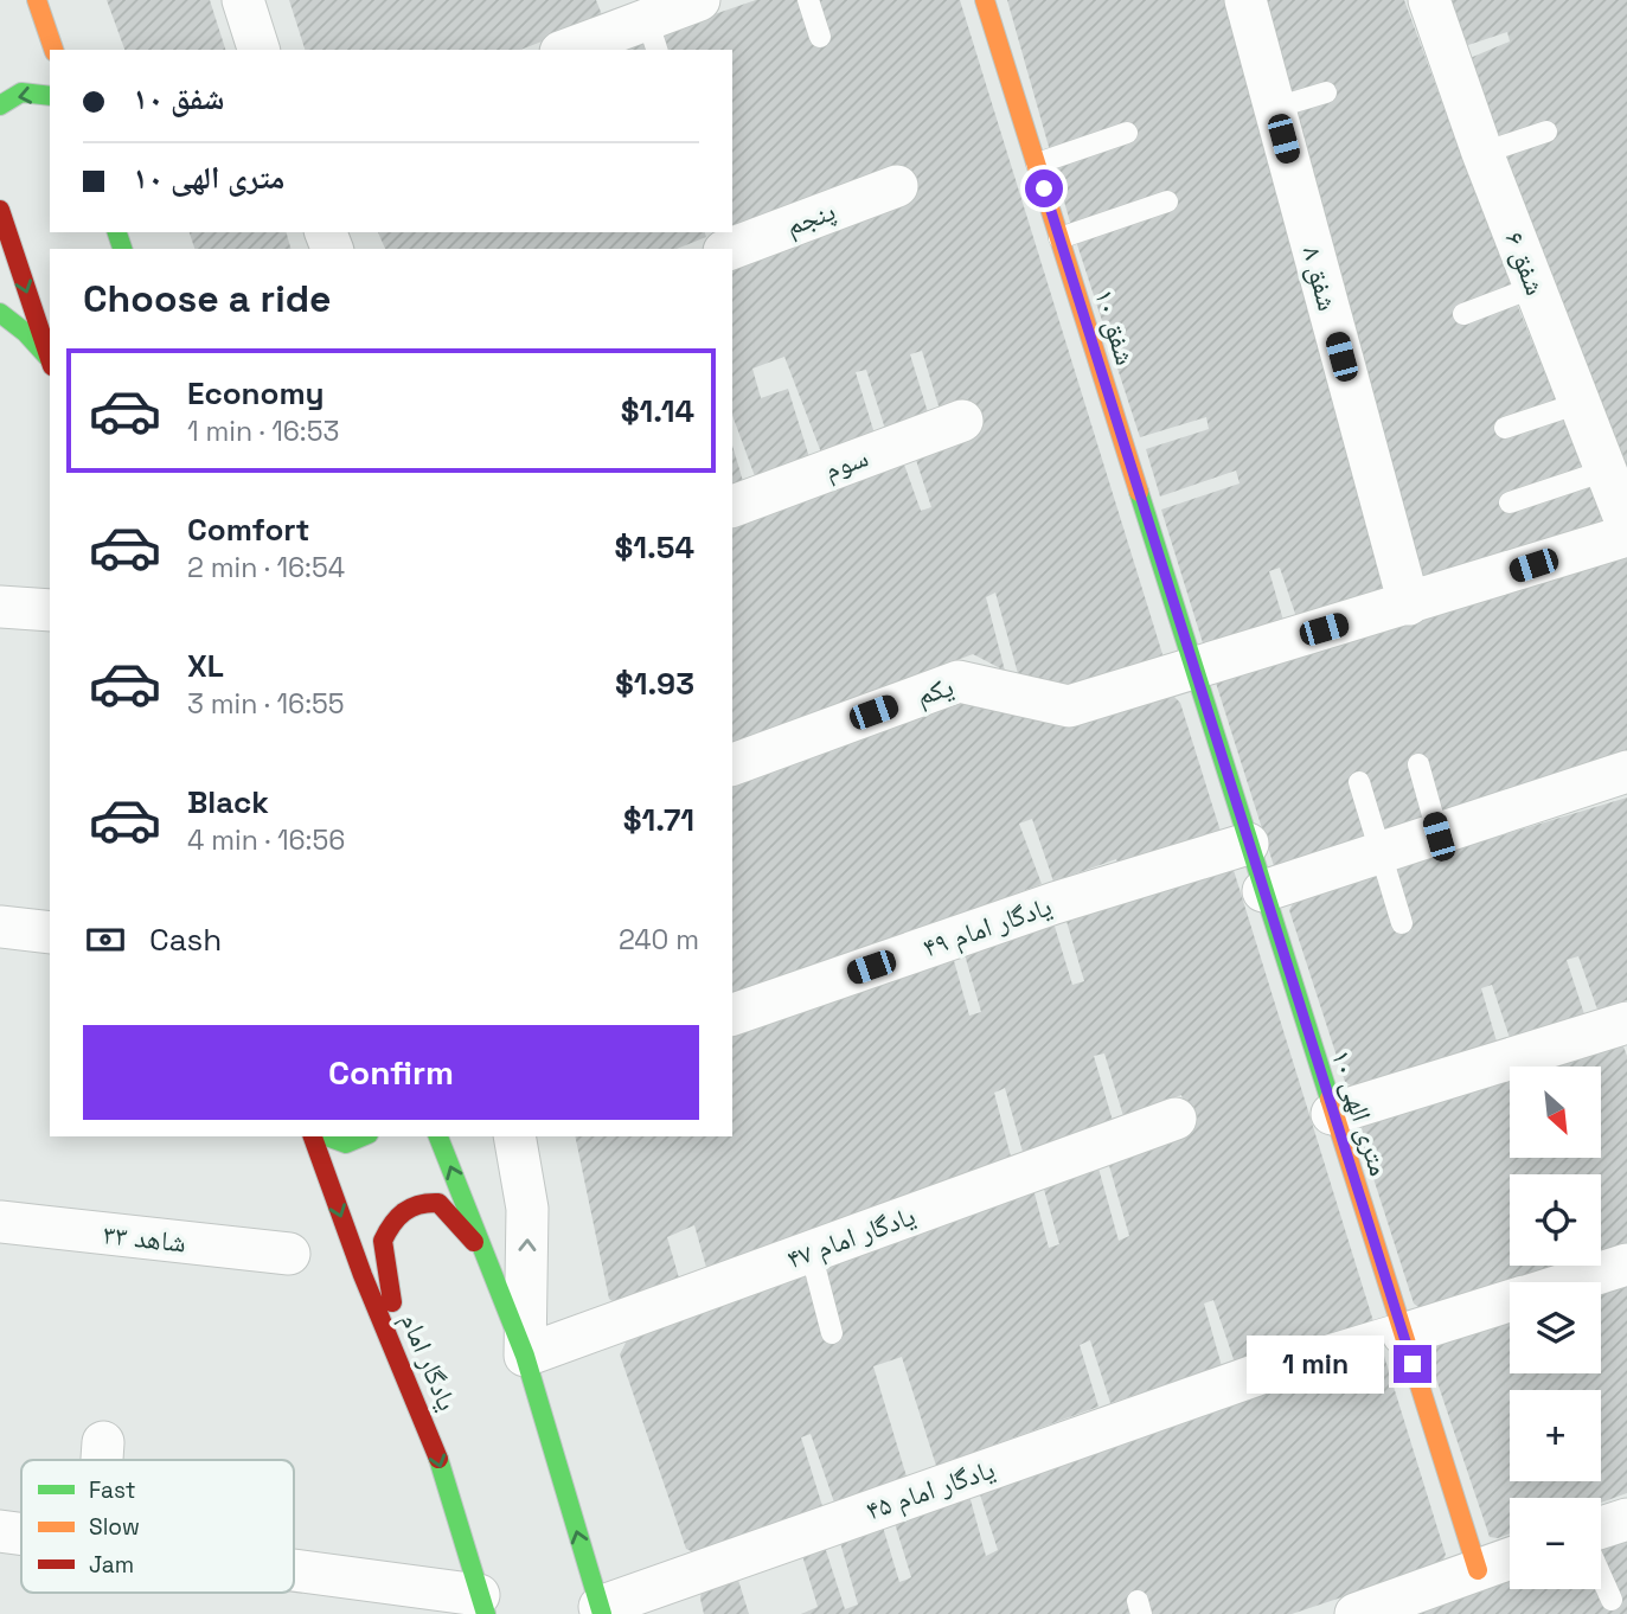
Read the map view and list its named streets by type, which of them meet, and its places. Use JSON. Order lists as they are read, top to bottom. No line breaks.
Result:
{"streets":{"main road":["شفق ۱۰","۱۰ متری الهی","یادگار امام"],"street":["پنجم","شفق ۶","شفق ۸","سوم","یکم","یادگار امام ۴۹","یادگار امام ۴۷","شاهد ۳۳","یادگار امام ۴۵"]},"crossings":[["شفق ۸","یکم"],["شفق ۱۰","یکم"],["شفق ۱۰","۱۰ متری الهی"],["یکم","۱۰ متری الهی"],["یادگار امام ۴۹","۱۰ متری الهی"]],"legend":["Fast","Slow","Jam"],"north":"bottom right","page":{"banner":["شفق ۱۰","۱۰ متری الهی"],"heading":"Choose a ride","list":[{"name":"Economy","note":"1 min · 16:53","value":"$1.14"},{"name":"Comfort","note":"2 min · 16:54","value":"$1.54"},{"name":"XL","note":"3 min · 16:55","value":"$1.93"},{"name":"Black","note":"4 min · 16:56","value":"$1.71"}],"pay":["Cash","240 m"],"buttons":"Confirm","map_buttons":["+","−"],"bubble":"1 min"}}
